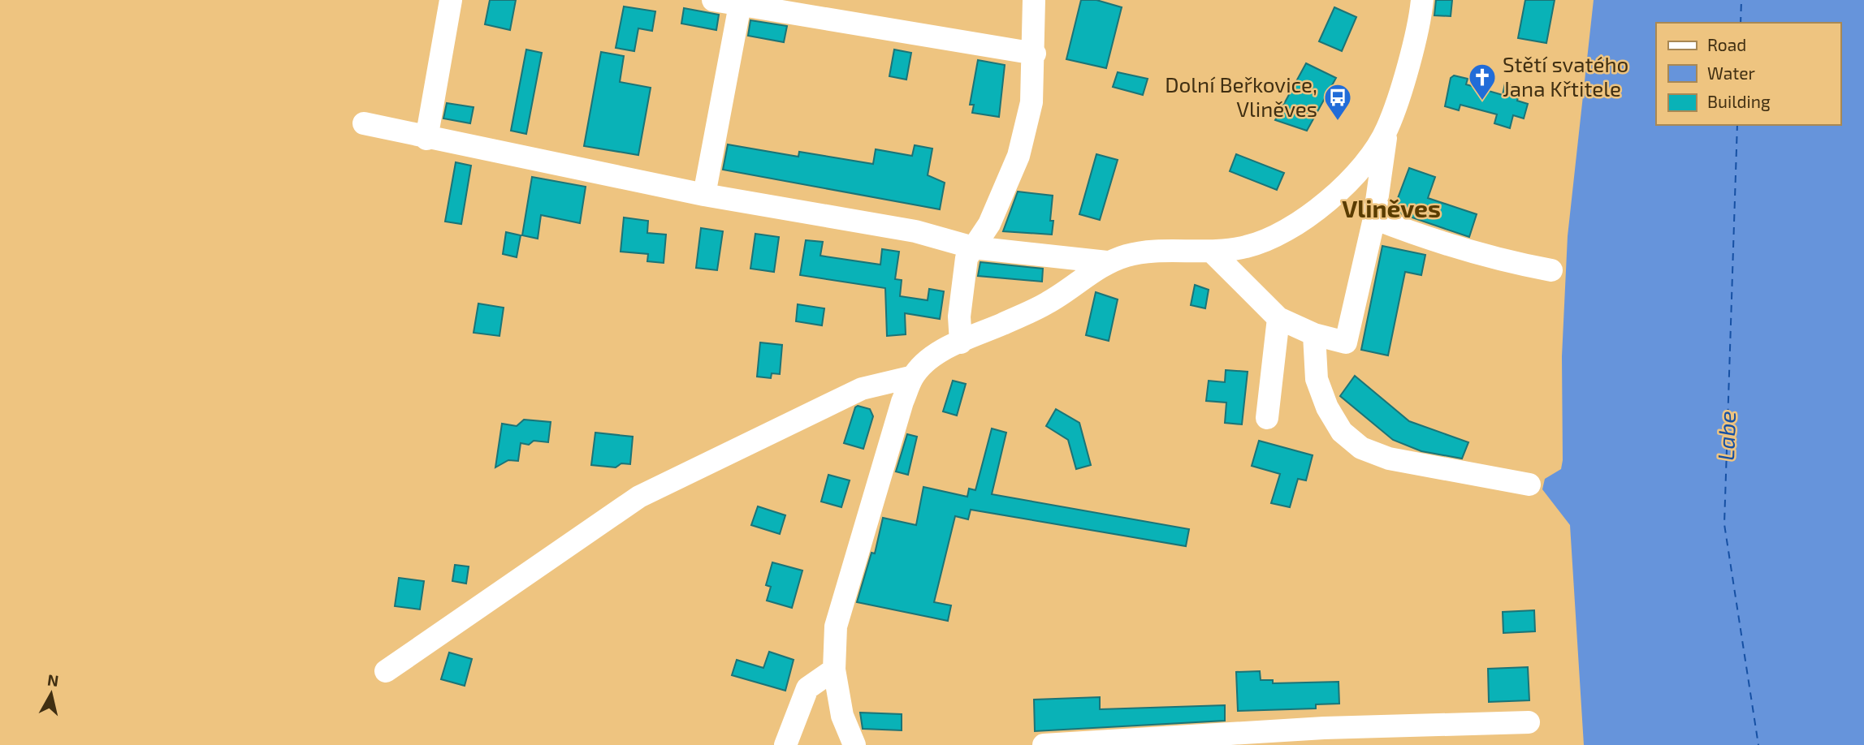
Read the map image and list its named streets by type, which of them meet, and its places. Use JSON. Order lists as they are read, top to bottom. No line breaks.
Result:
{"districts":["Vliněves"],"water":["Labe"],"places":{"church":["Stětí svatého Jana Křtitele"],"bus stop":["Dolní Beřkovice, Vliněves"]},"legend":["Road","Water","Building"],"north":"top"}
